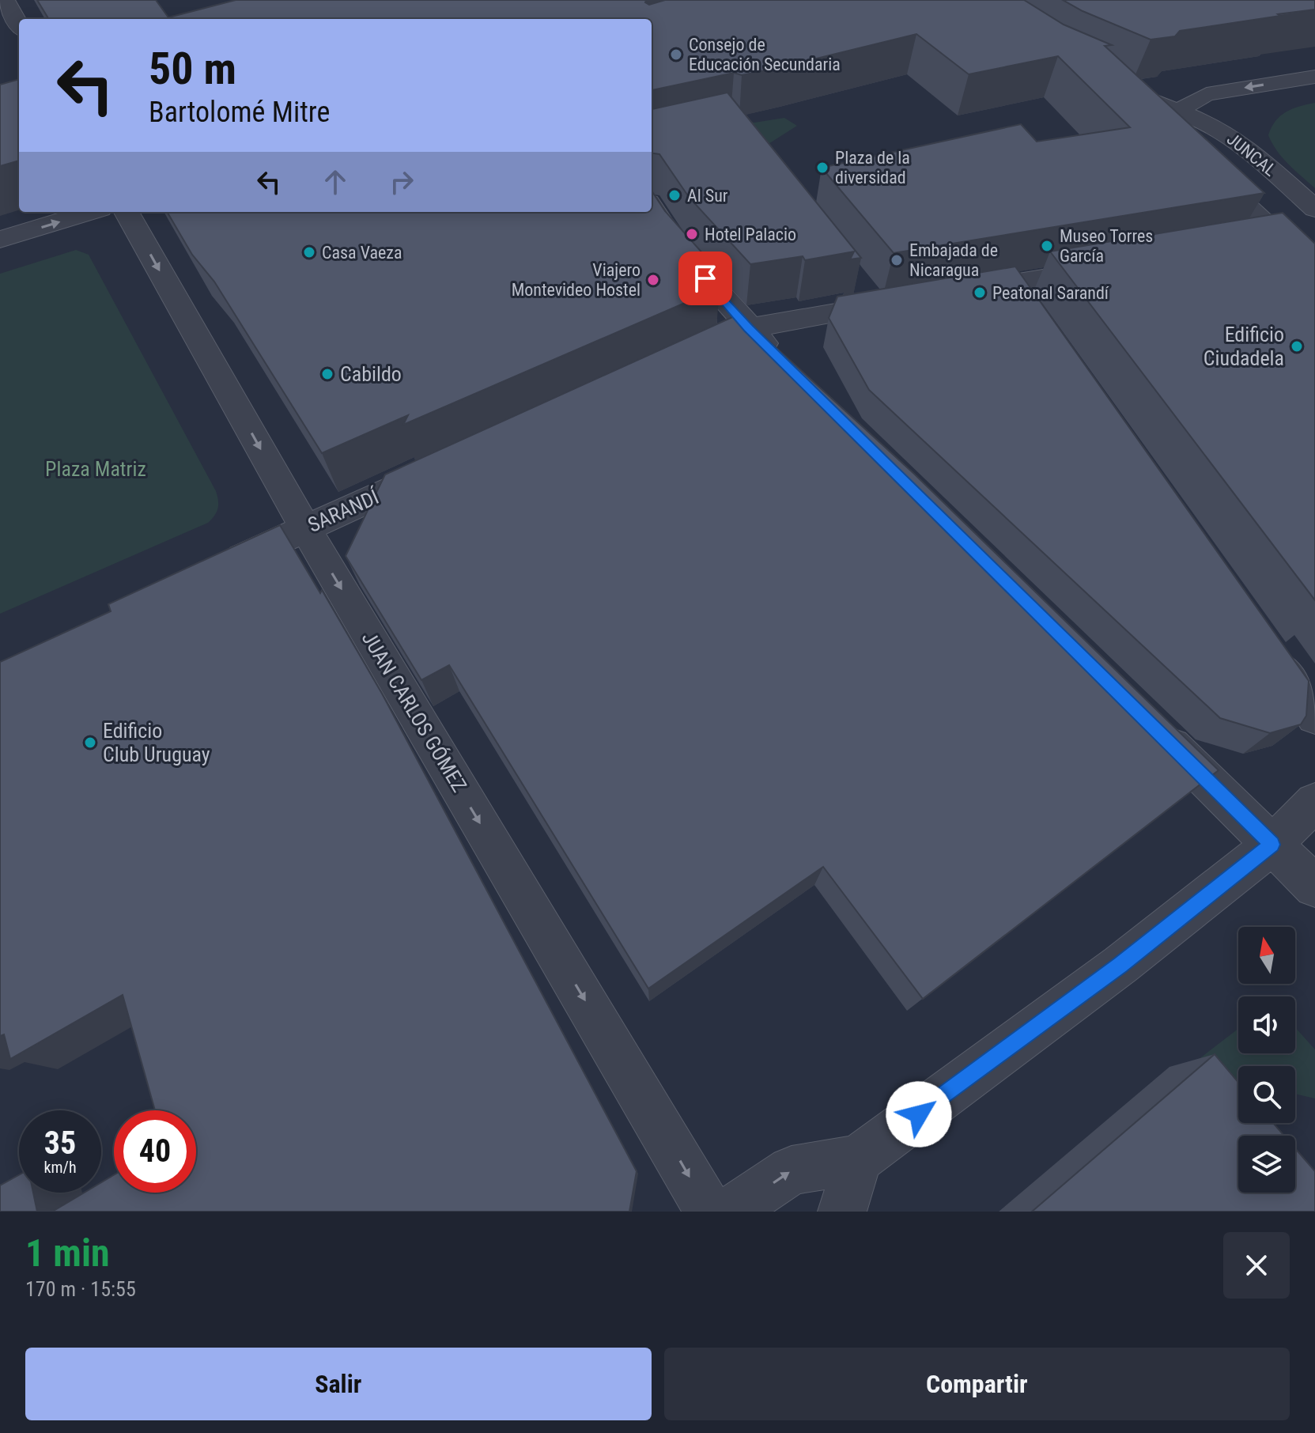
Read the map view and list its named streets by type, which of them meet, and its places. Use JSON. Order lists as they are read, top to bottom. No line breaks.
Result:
{"streets":{"street":["JUNCAL","SARANDÍ","JUAN CARLOS GÓMEZ"]},"crossings":[["SARANDÍ","JUAN CARLOS GÓMEZ"]],"one_way":["JUAN CARLOS GÓMEZ"],"parks":["Plaza Matriz"],"places":["Consejo de Educación Secundaria","Plaza de la diversidad","Al Sur","Hotel Palacio","Museo Torres García","Casa Vaeza","Embajada de Nicaragua","Viajero Montevideo Hostel","Peatonal Sarandí","Edificio Ciudadela","Cabildo","Edificio Club Uruguay"],"north":"top","page":{"turn":["50 m","Bartolomé Mitre"],"speed":"35 km/h","limit":"40","heading":["1 min","170 m · 15:55"],"buttons":["Salir","Compartir"]}}
